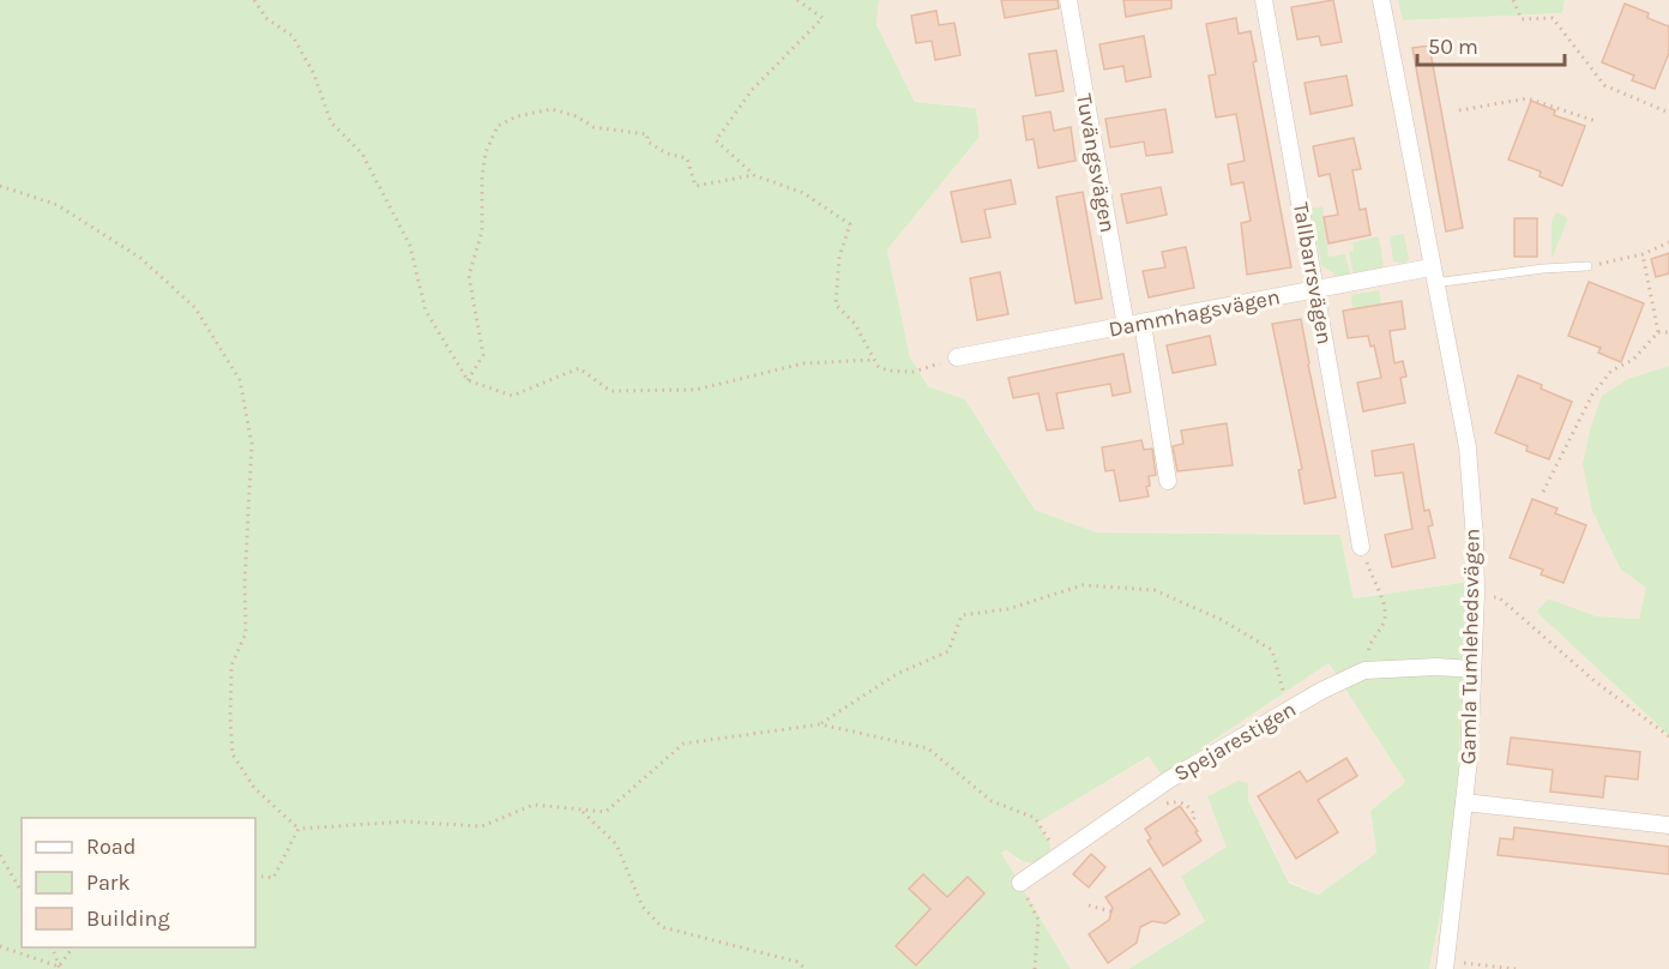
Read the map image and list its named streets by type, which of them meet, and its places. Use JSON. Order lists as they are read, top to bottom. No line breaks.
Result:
{"streets":{"street":["Tuvängsvägen","Tallbarrsvägen","Dammhagsvägen","Gamla Tumlehedsvägen","Spejarestigen"]},"crossings":[["Tuvängsvägen","Dammhagsvägen"],["Tallbarrsvägen","Dammhagsvägen"],["Dammhagsvägen","Gamla Tumlehedsvägen"],["Gamla Tumlehedsvägen","Spejarestigen"]],"legend":["Road","Park","Building"],"scale_bar":"50 m"}
